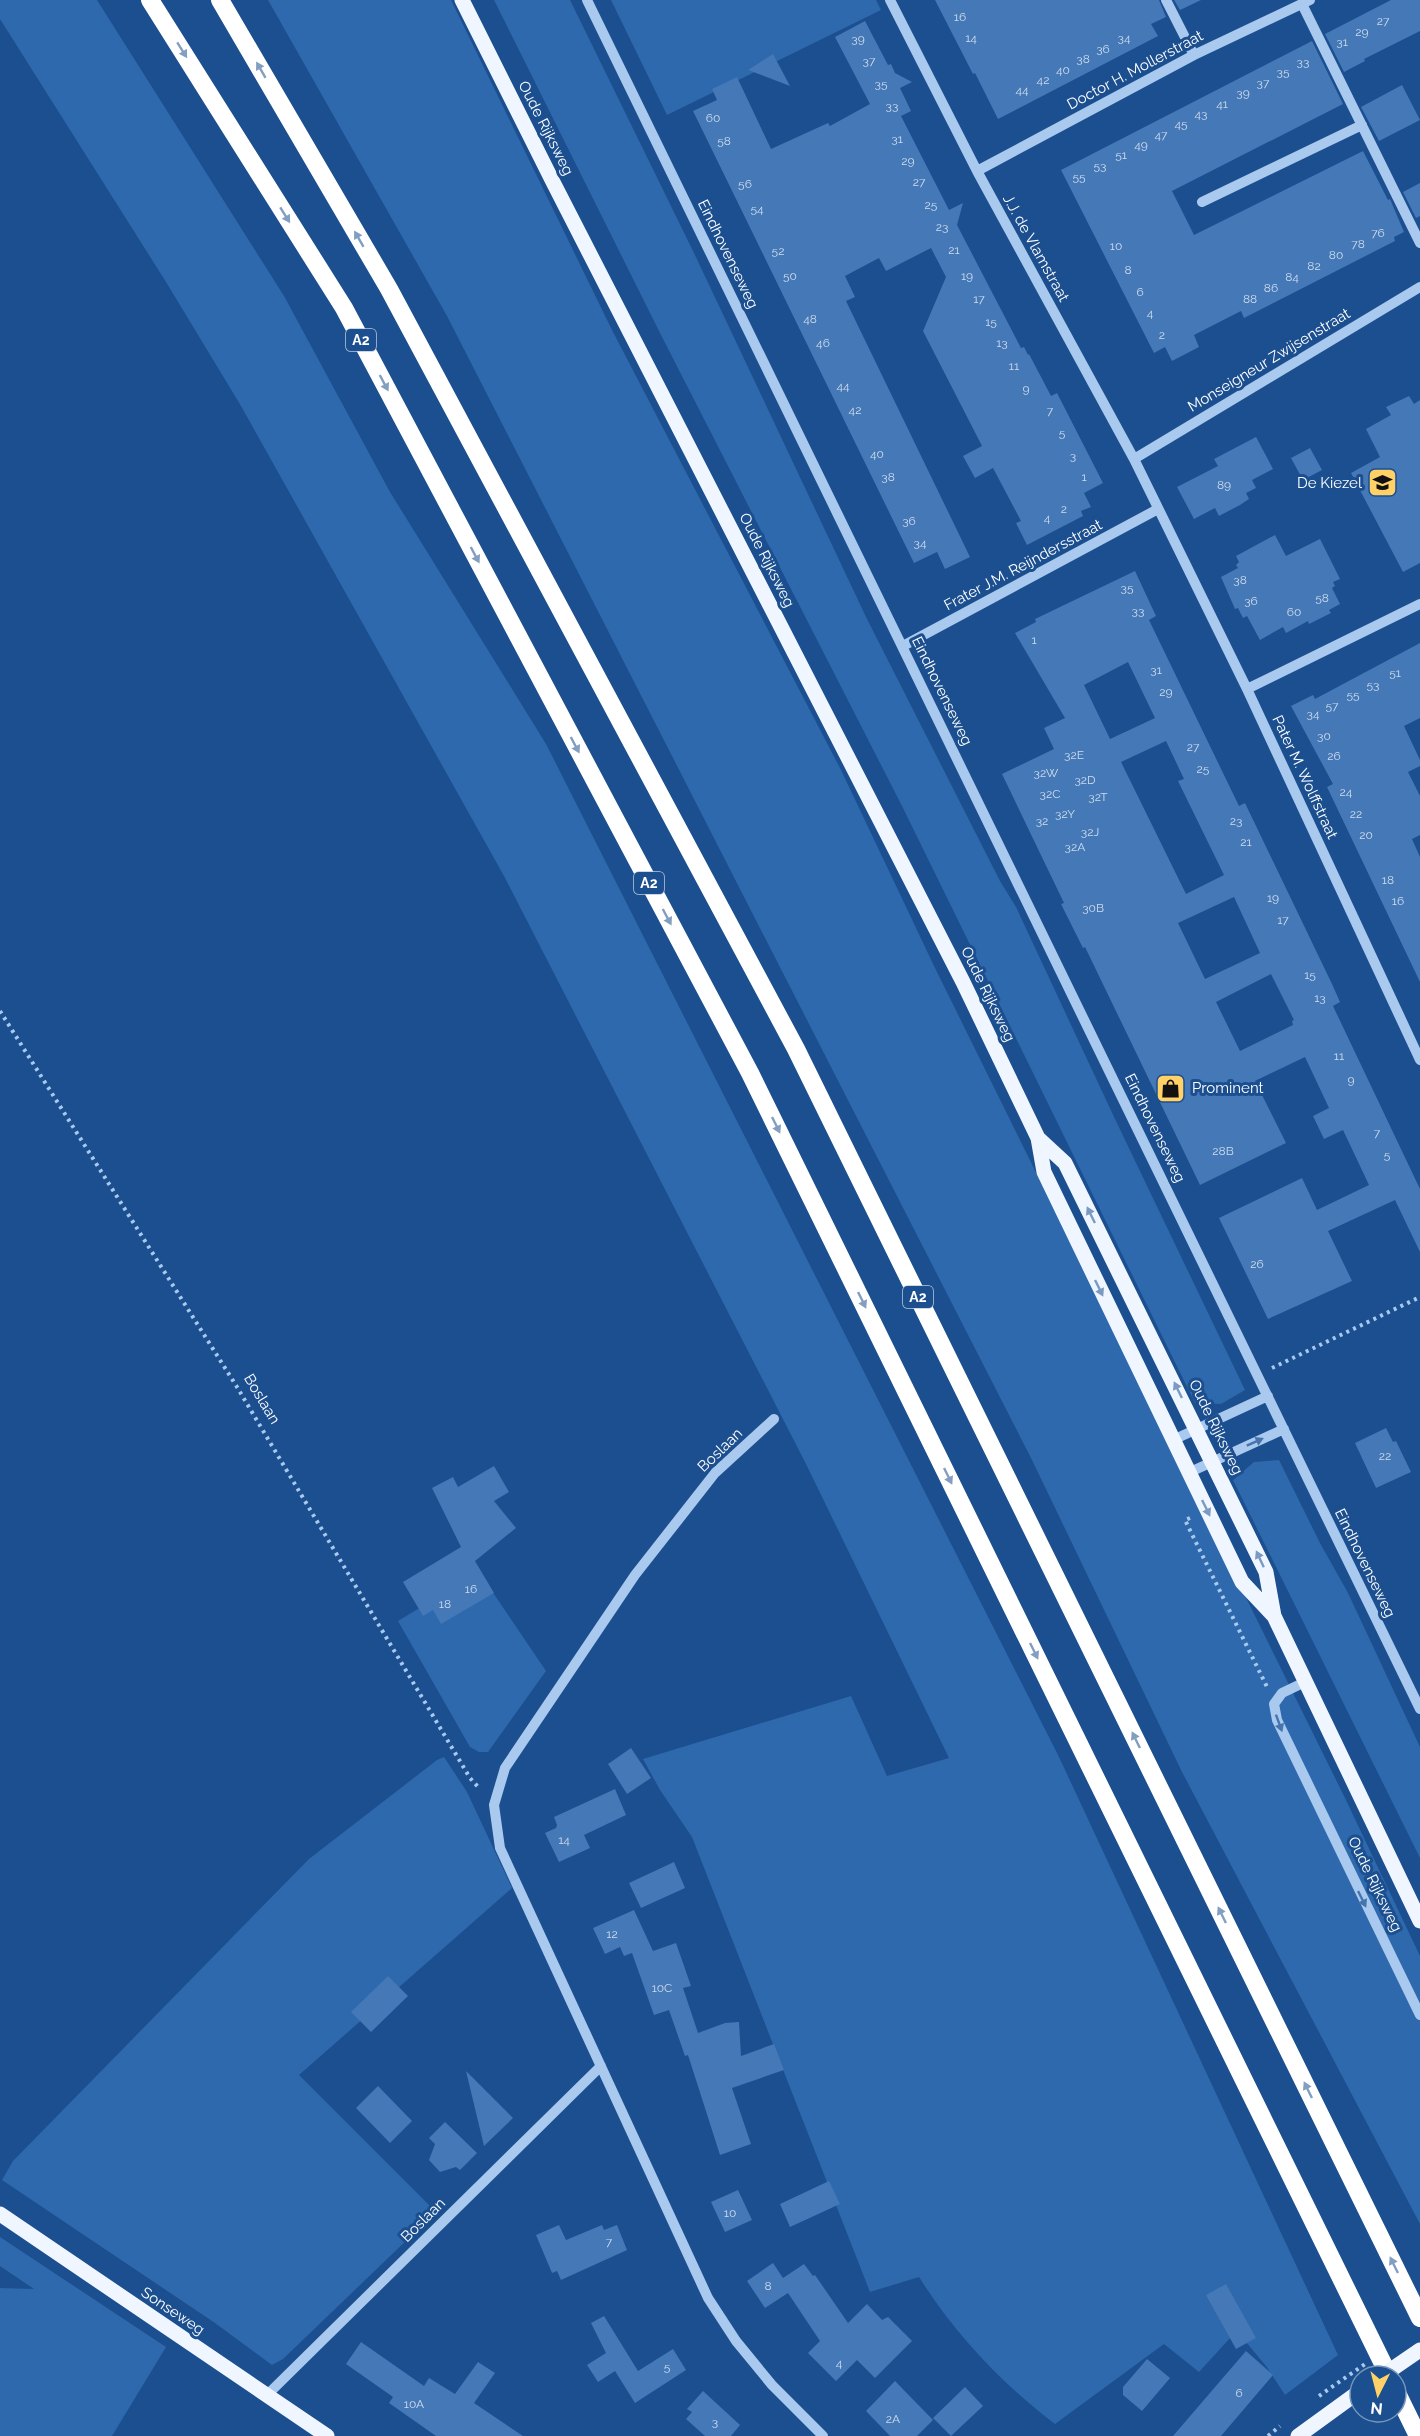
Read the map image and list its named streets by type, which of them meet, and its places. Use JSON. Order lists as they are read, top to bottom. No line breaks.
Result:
{"streets":{"highway":["A2"],"main road":["Oude Rijksweg","Sonseweg"],"street":["Doctor H. Mollerstraat","J.J. de Vlamstraat","Eindhovenseweg","Monseigneur Zwijsenstraat","Frater J.M. Reijndersstraat","Pater M. Wolffstraat","Boslaan"]},"crossings":[["Doctor H. Mollerstraat","J.J. de Vlamstraat"],["J.J. de Vlamstraat","Monseigneur Zwijsenstraat"],["J.J. de Vlamstraat","Frater J.M. Reijndersstraat"],["J.J. de Vlamstraat","Pater M. Wolffstraat"],["Eindhovenseweg","Frater J.M. Reijndersstraat"],["Frater J.M. Reijndersstraat","Pater M. Wolffstraat"],["Boslaan","Sonseweg"]],"places":{"school or university":["De Kiezel"],"shop":["Prominent"]},"house_numbers":["16","27","29","14","34","39","31","36","38","37","33","40","35","42","37","35","44","39","41","33","43","60","45","47","31","58","49","51","29","53","55","27","56","25","54","23","76","78","10","21","52","80","82","8","50","19","84","86","6","17","88","4","48","15","2","46","13","11","44","9","42","7","5","40","3","38","1","89","2","4","36","34","38","35","58","36","33","60","1","31","51","53","29","55","57","34","30","27","32E","26","25","32W","32D","24","32C","32T","32Y","22","32","23","32J","20","21","32A","18","19","16","30B","17","15","13","11","9","7","28B","5","26","22","16","18","14","12","10C","10","7","8","4","5","6","10A","2A","3"],"north":"bottom"}
